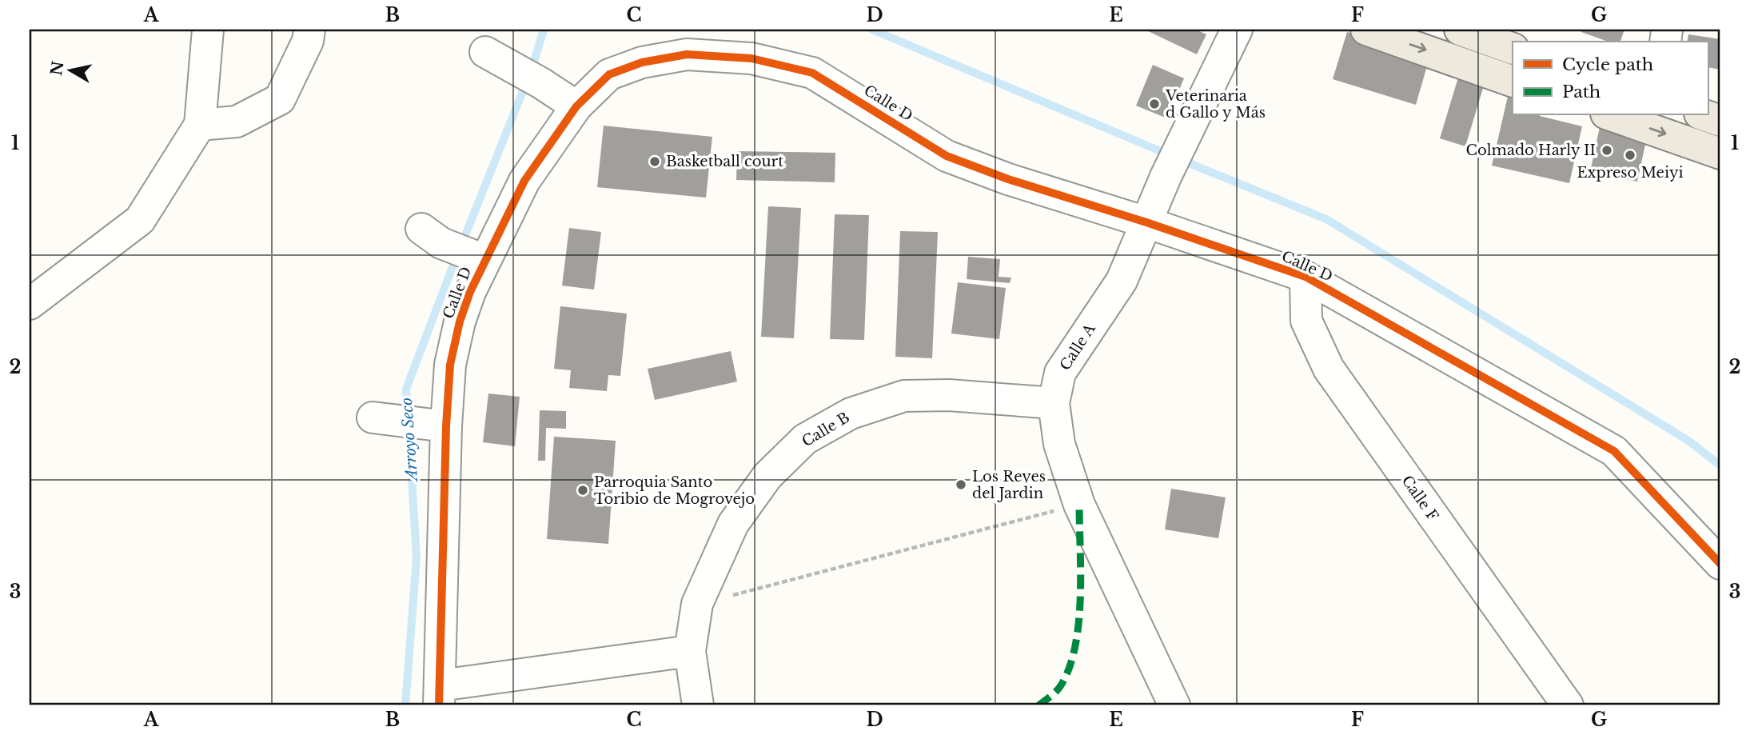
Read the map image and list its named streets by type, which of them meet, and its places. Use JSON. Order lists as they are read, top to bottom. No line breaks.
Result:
{"streets":{"street":["Calle D","Calle A","Calle B","Calle F"]},"crossings":[["Calle D","Calle A"],["Calle D","Calle F"],["Calle A","Calle B"]],"water":["Arroyo Seco"],"places":["Veterinaria d Gallo y Más","Colmado Harly II","Expreso Meiyi","Basketball court","Los Reyes del Jardin","Parroquia Santo Toribio de Mogrovejo"],"legend":["Cycle path","Path"],"north":"left","grid":{"columns":["A","B","C","D","E","F","G"],"rows":["1","2","3"]}}
